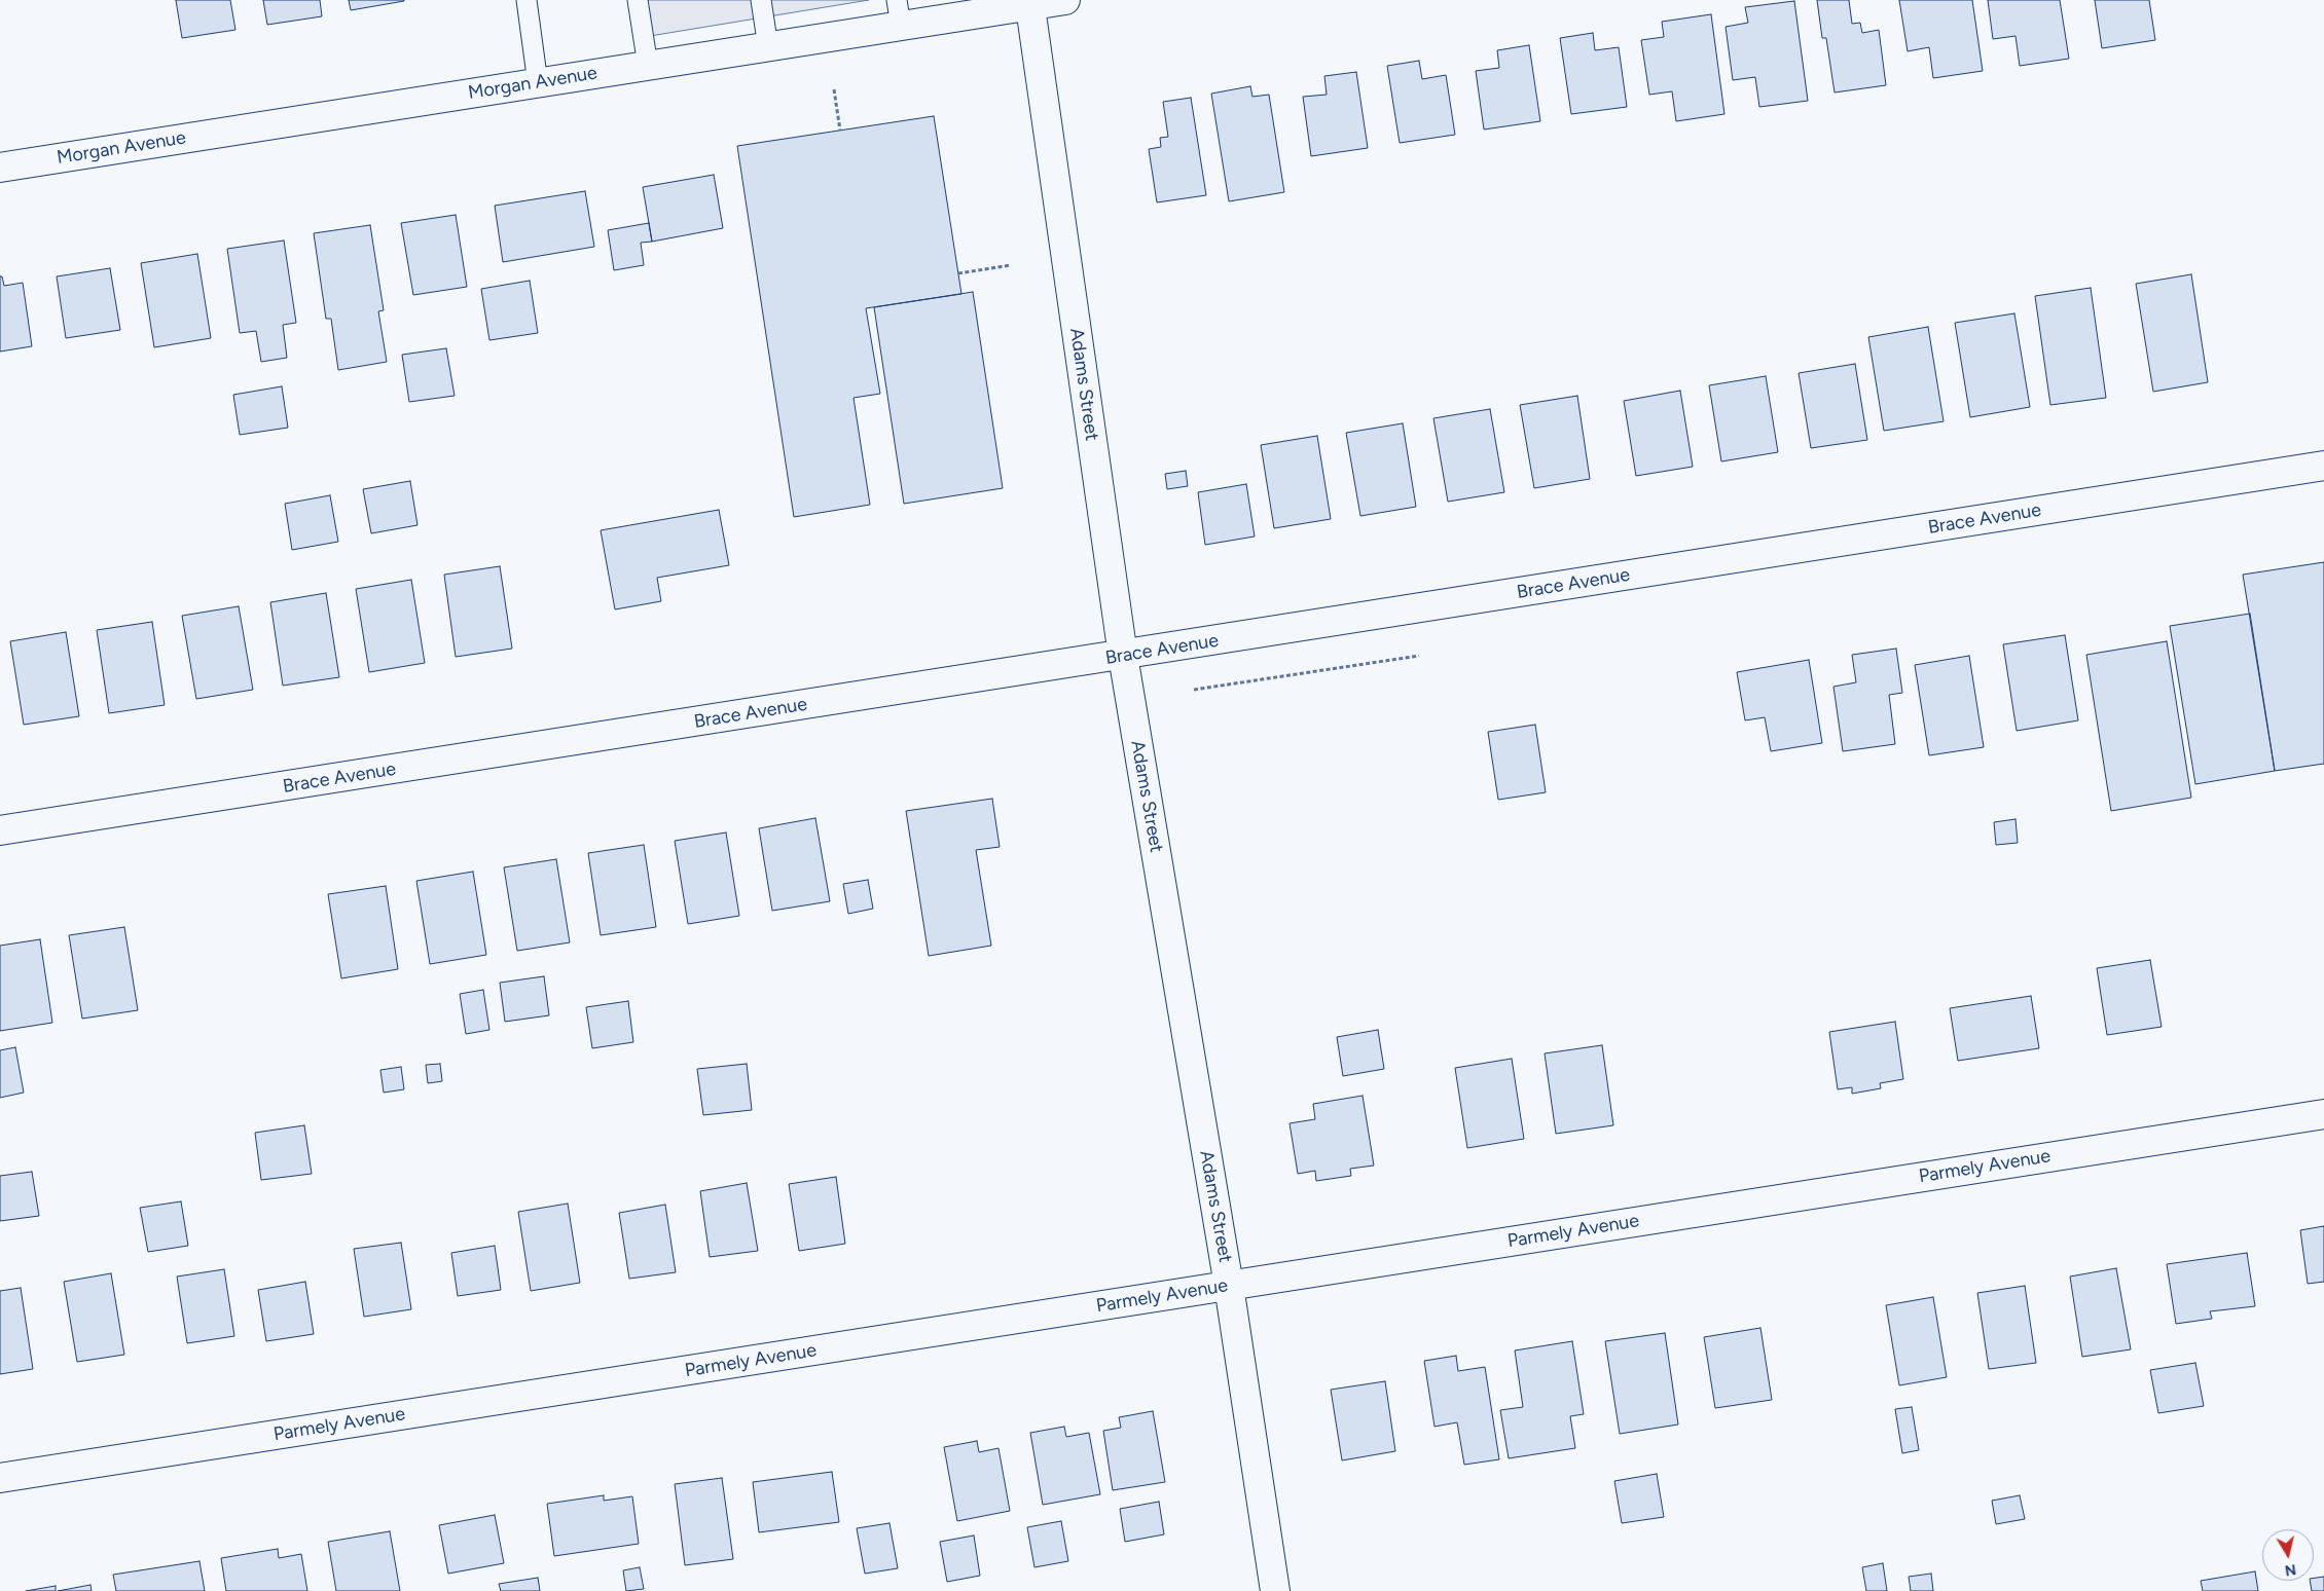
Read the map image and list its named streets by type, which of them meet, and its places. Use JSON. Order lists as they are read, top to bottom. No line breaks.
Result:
{"streets":{"street":["Morgan Avenue","Adams Street","Brace Avenue","Parmely Avenue"]},"crossings":[["Morgan Avenue","Adams Street"],["Adams Street","Brace Avenue"],["Adams Street","Parmely Avenue"]],"north":"bottom"}
